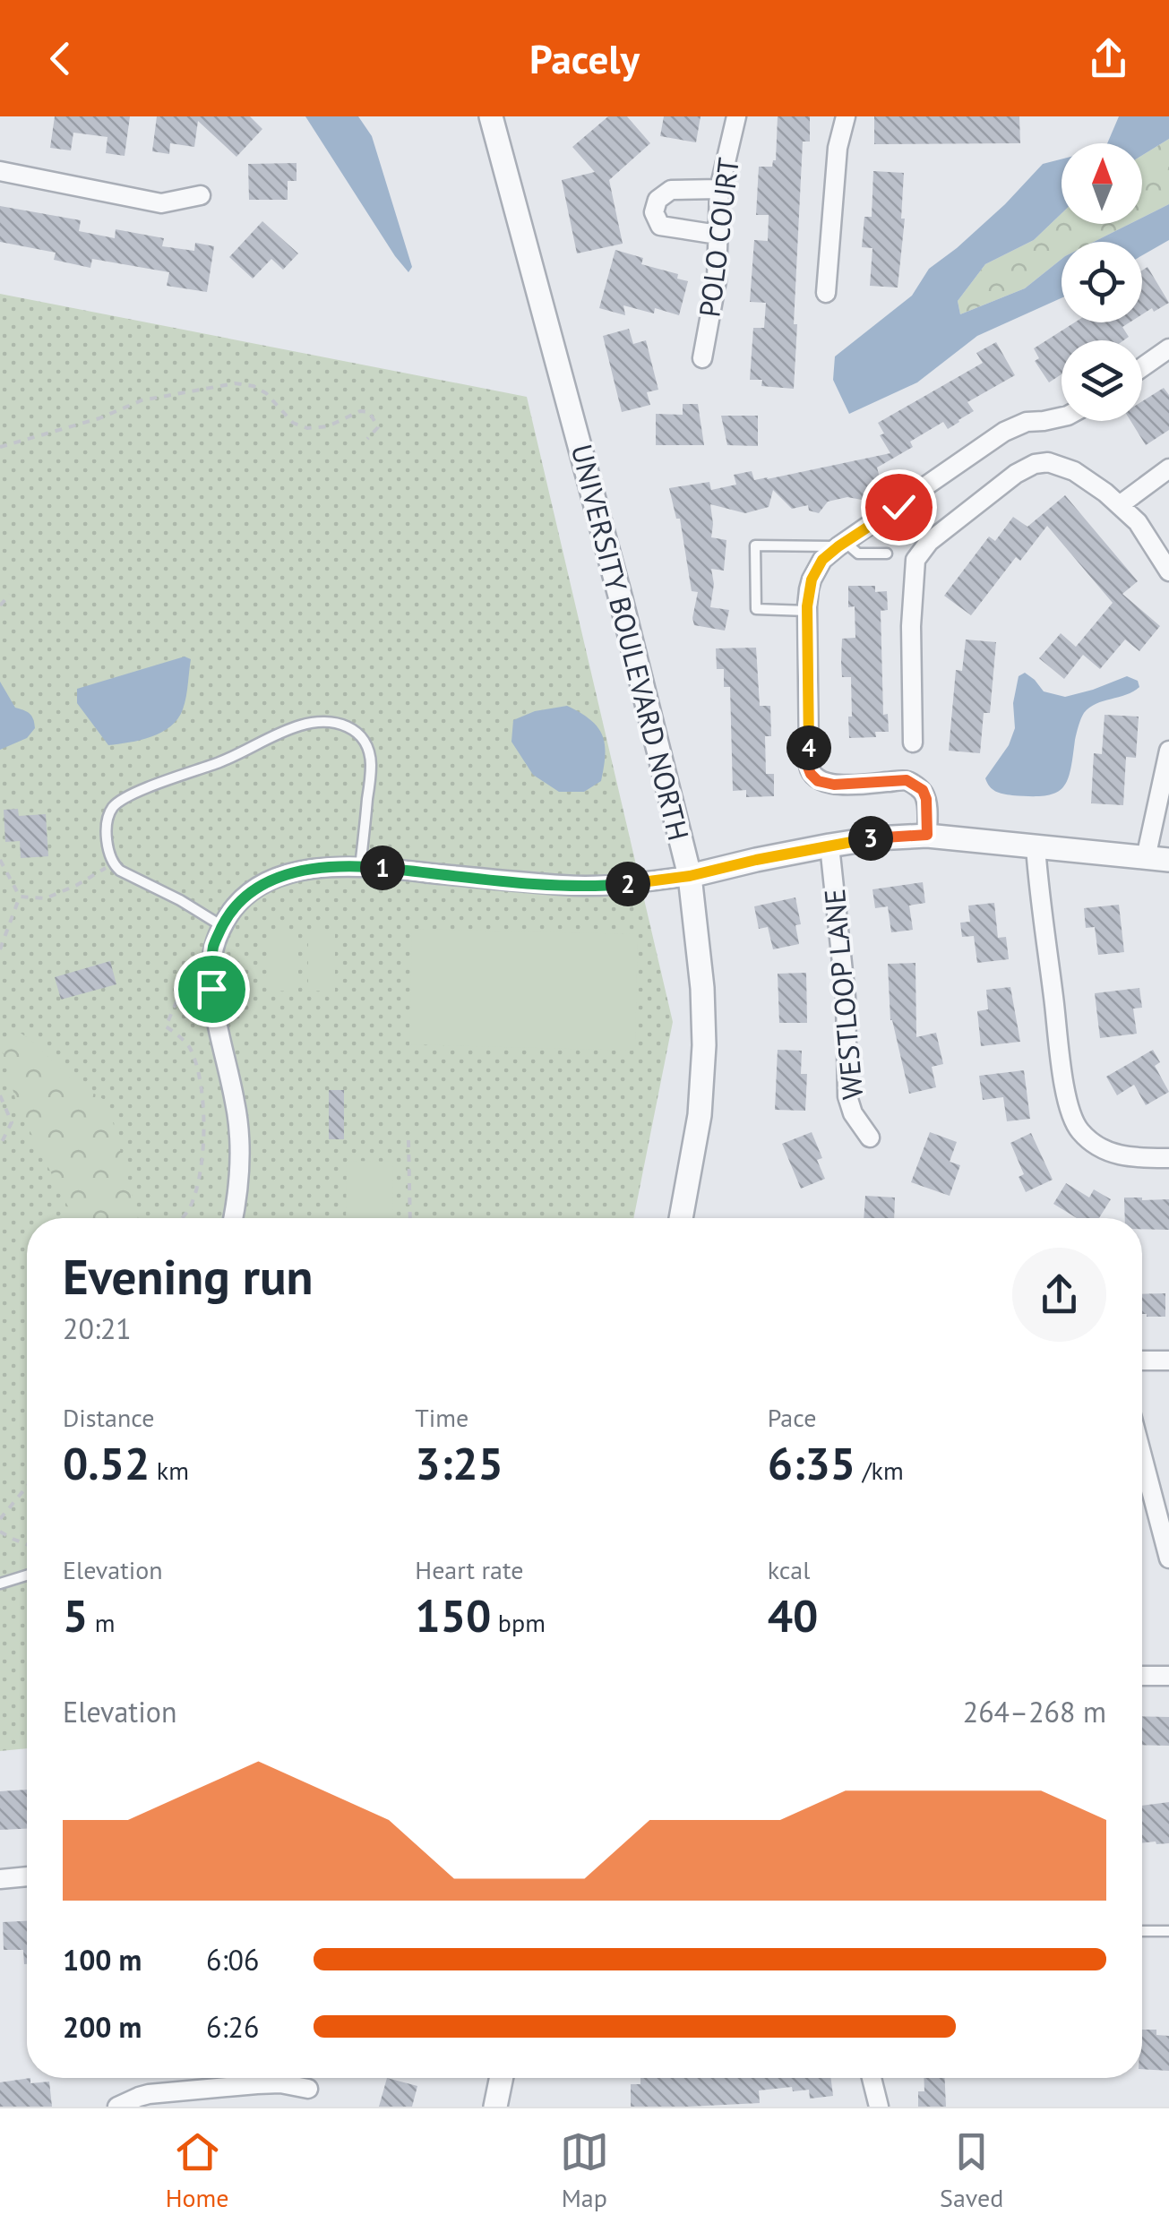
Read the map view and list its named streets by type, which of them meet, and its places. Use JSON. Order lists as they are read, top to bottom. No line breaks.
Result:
{"streets":{"street":["POLO COURT","UNIVERSITY BOULEVARD NORTH","WESTLOOP LANE"]},"north":"top","page":{"header":"Pacely","pins":["4","3","1","2"],"heading":["Evening run","20:21"],"stats":[["Distance","0.52 km"],["Time","3:25"],["Pace","6:35 /km"],["Elevation","5 m"],["Heart rate","150 bpm"],["kcal","40"]],"chart":["Elevation","264–268 m"],"list":[{"name":"100 m","note":"6:06"},{"name":"200 m","note":"6:26"}],"tabs":["Home","Map","Saved"]}}
